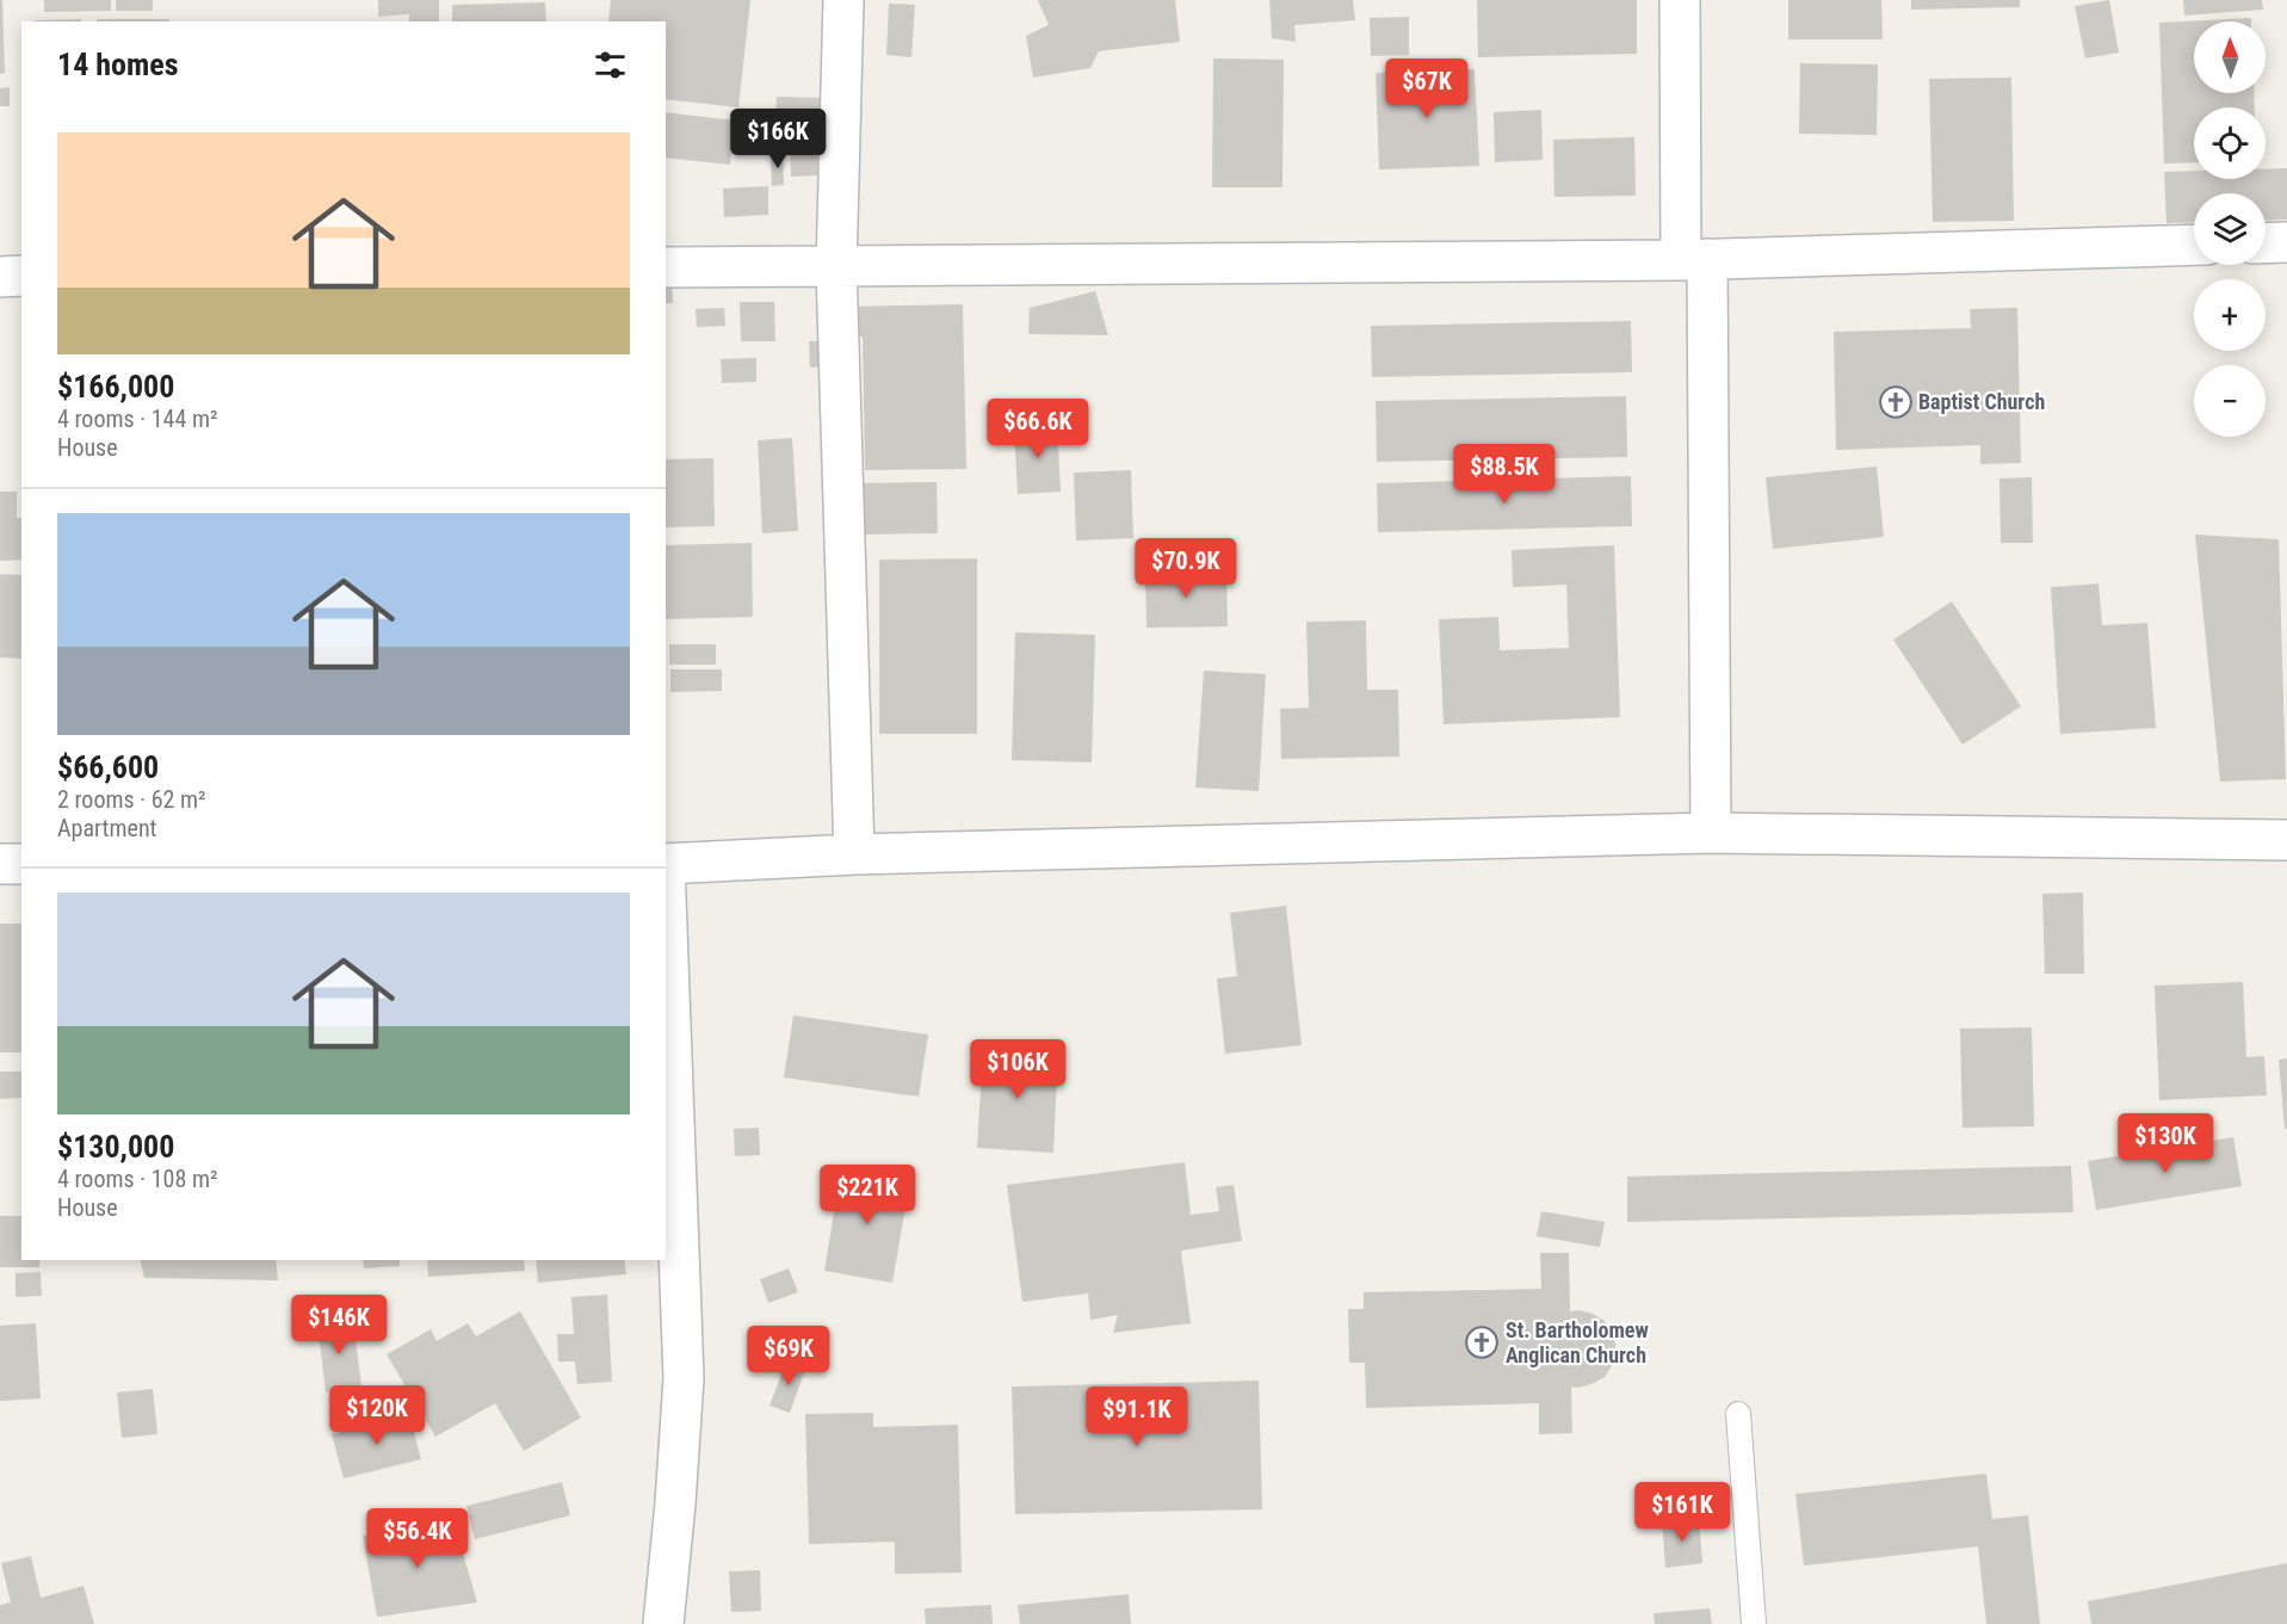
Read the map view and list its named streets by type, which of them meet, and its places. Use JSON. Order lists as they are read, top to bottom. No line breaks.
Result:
{"places":{"church":["Baptist Church","St. Bartholomew Anglican Church"]},"north":"top","page":{"map_buttons":["+","−"],"heading":"14 homes","price":["$67K","$166K","$66.6K","$88.5K","$70.9K","$106K","$130K","$221K","$146K","$69K","$120K","$91.1K","$161K","$56.4K"],"list":[{"name":"$166,000","note":"4 rooms · 144 m² · House"},{"name":"$66,600","note":"2 rooms · 62 m² · Apartment"},{"name":"$130,000","note":"4 rooms · 108 m² · House"}]}}
